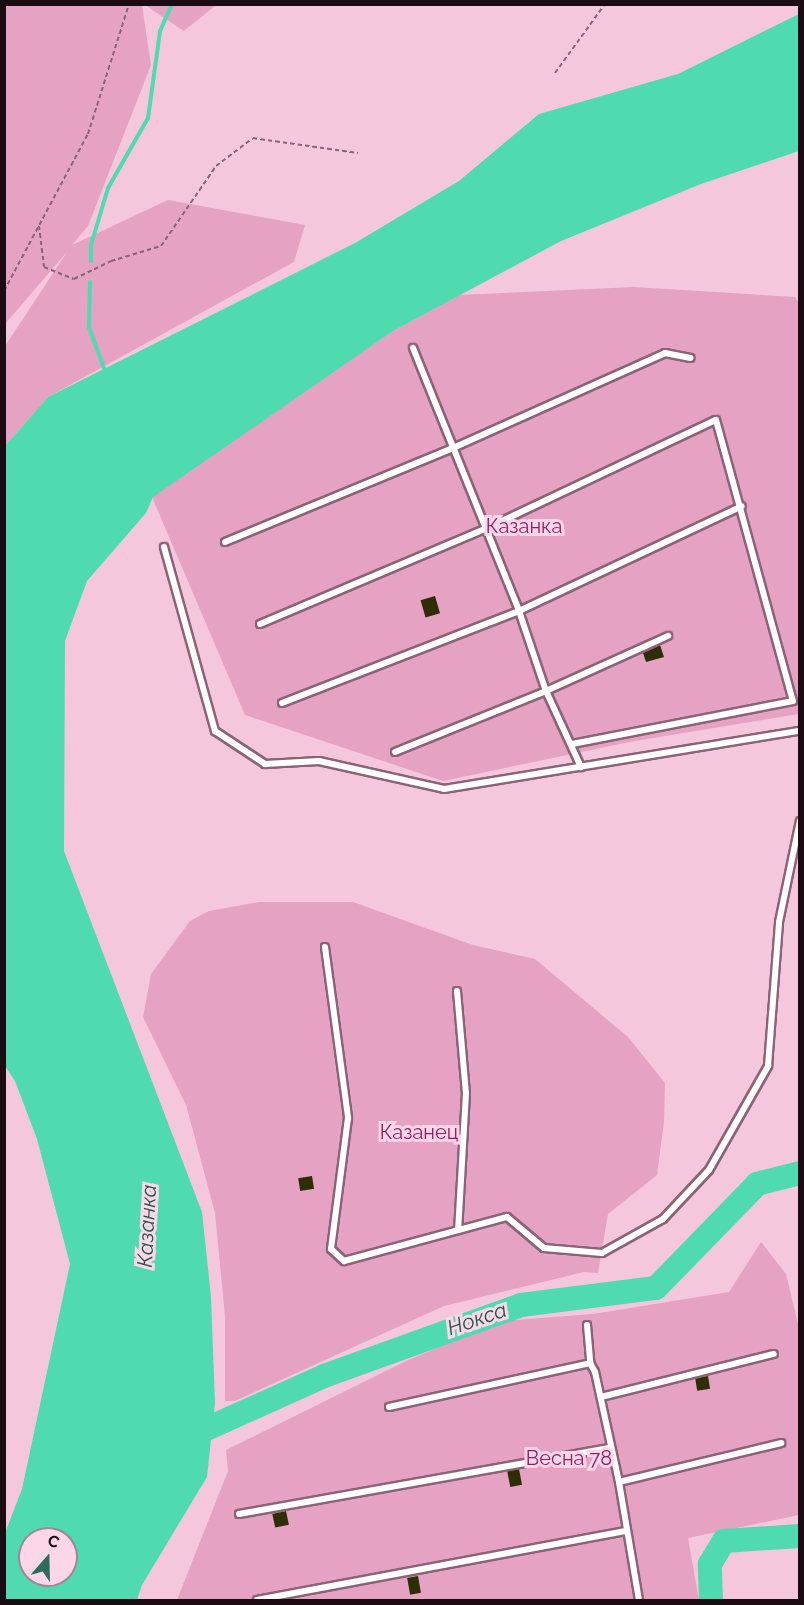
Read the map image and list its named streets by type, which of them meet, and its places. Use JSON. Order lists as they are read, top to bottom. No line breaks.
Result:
{"water":["Казанка","Нокса"],"parks":["Казанка","Казанец","Весна 78"],"north":"top"}
